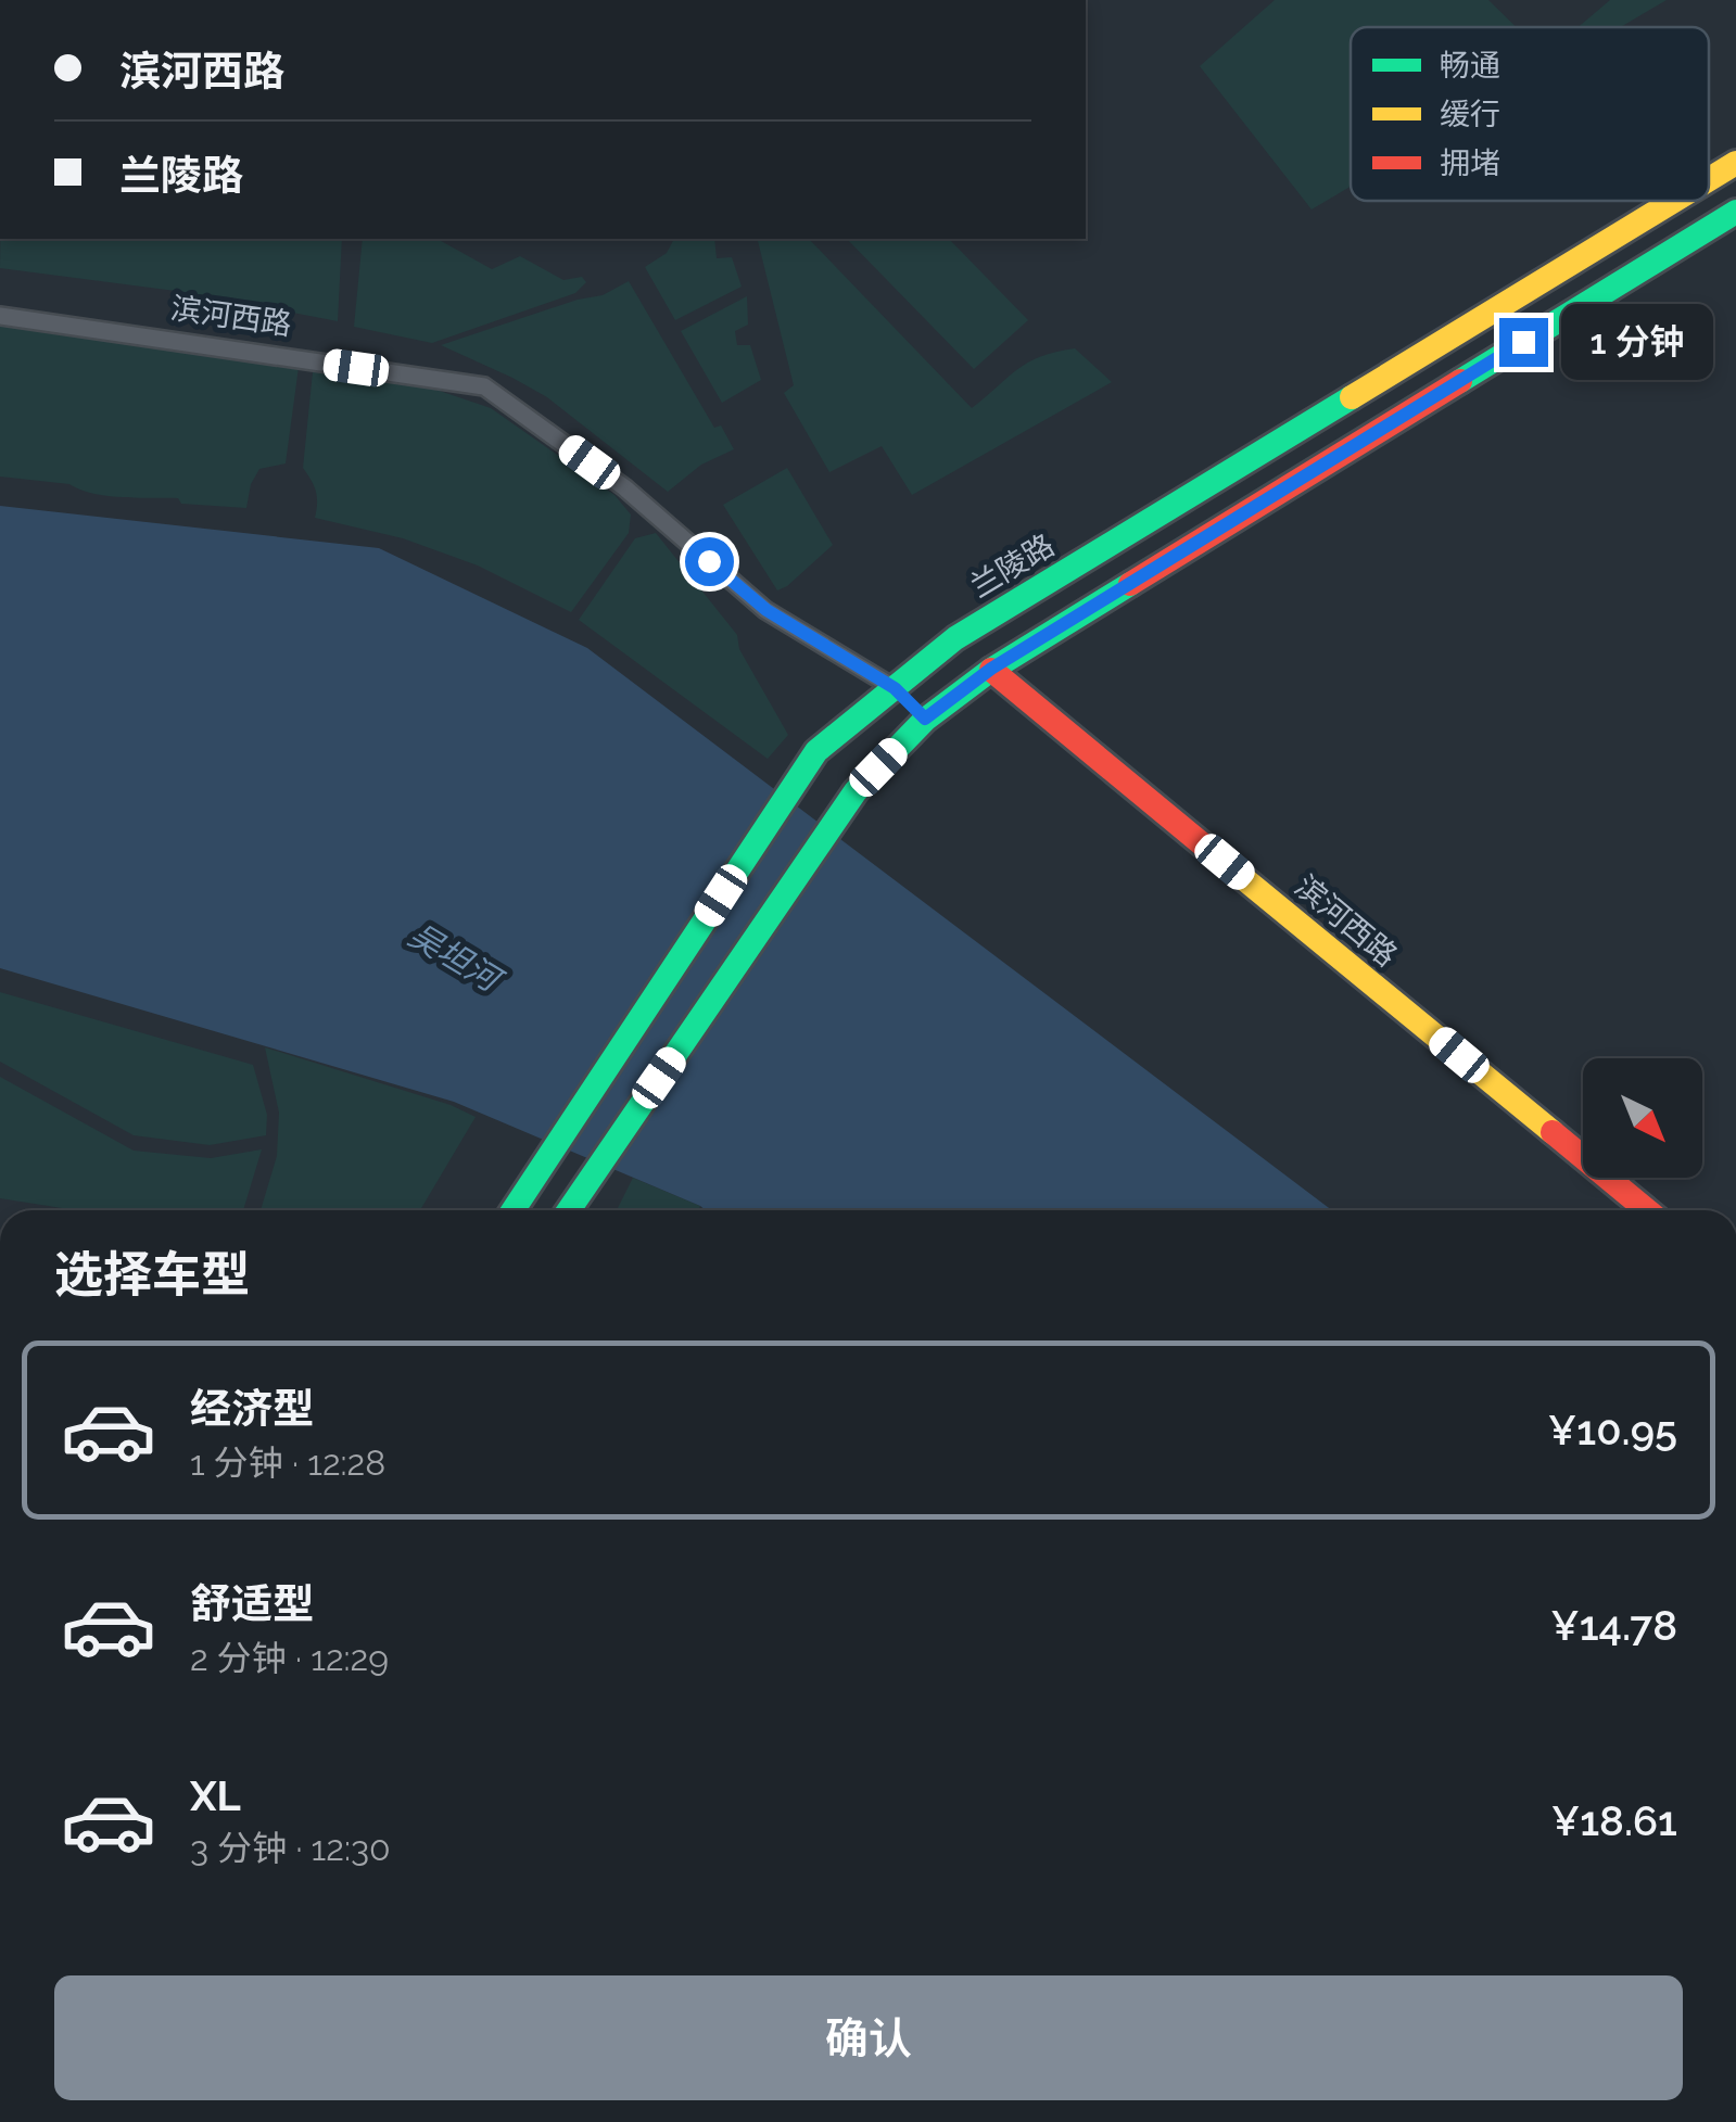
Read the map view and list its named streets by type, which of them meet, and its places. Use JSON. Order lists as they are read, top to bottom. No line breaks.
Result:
{"streets":{"main road":["滨河西路","兰陵路"]},"crossings":[["滨河西路","兰陵路"]],"water":["吴坦河"],"legend":["畅通","缓行","拥堵"],"north":"bottom right","page":{"banner":["滨河西路","兰陵路"],"bubble":"1 分钟","heading":"选择车型","list":[{"name":"经济型","note":"1 分钟 · 12:28","value":"¥10.95"},{"name":"舒适型","note":"2 分钟 · 12:29","value":"¥14.78"},{"name":"XL","note":"3 分钟 · 12:30","value":"¥18.61"}],"buttons":"确认"}}
